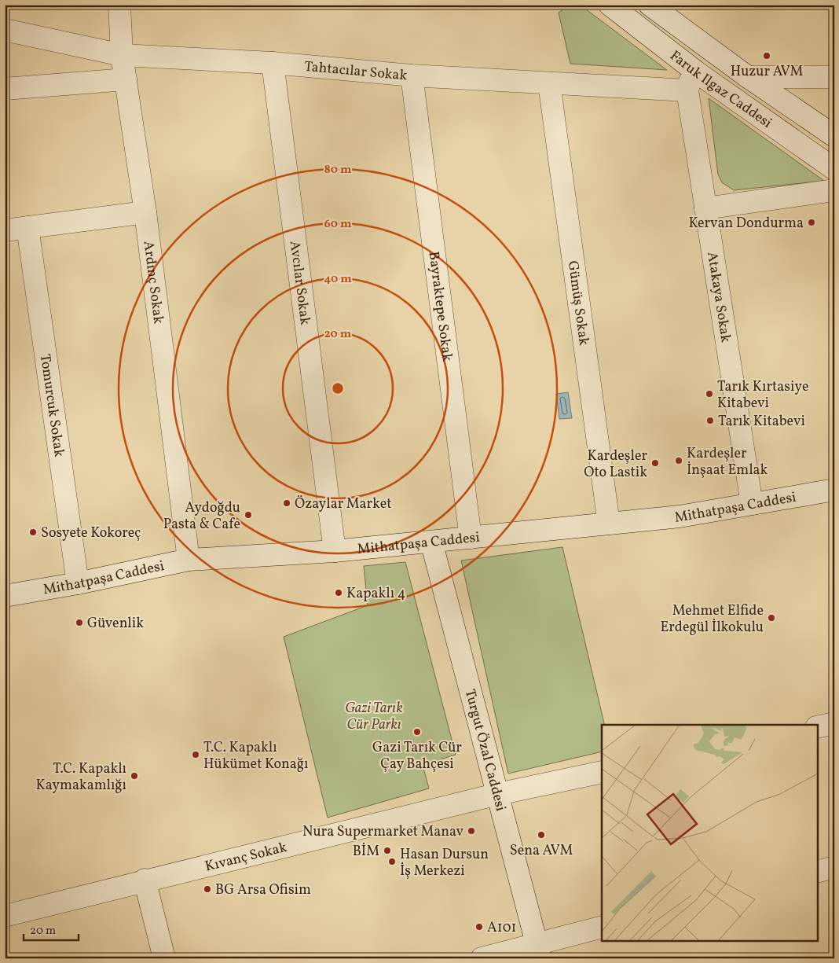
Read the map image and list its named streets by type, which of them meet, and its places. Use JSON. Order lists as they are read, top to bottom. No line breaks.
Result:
{"streets":{"street":["Tahtacılar Sokak","Faruk Ilgaz Caddesi","Ardınç Sokak","Avcılar Sokak","Atakaya Sokak","Gümüş Sokak","Bayraktepe Sokak","Tomurcuk Sokak","Mithatpaşa Caddesi","Turgut Özal Caddesi","Kıvanç Sokak"]},"crossings":[["Tahtacılar Sokak","Ardınç Sokak"],["Tahtacılar Sokak","Avcılar Sokak"],["Tahtacılar Sokak","Atakaya Sokak"],["Tahtacılar Sokak","Gümüş Sokak"],["Tahtacılar Sokak","Bayraktepe Sokak"],["Ardınç Sokak","Mithatpaşa Caddesi"],["Avcılar Sokak","Mithatpaşa Caddesi"],["Atakaya Sokak","Mithatpaşa Caddesi"],["Gümüş Sokak","Mithatpaşa Caddesi"],["Bayraktepe Sokak","Mithatpaşa Caddesi"],["Tomurcuk Sokak","Mithatpaşa Caddesi"],["Mithatpaşa Caddesi","Turgut Özal Caddesi"],["Turgut Özal Caddesi","Kıvanç Sokak"]],"parks":["Gazi Tarık Cür Parkı"],"places":["Huzur AVM","Kervan Dondurma","Tarık Kırtasiye Kitabevi","Tarık Kitabevi","Kardeşler İnşaat Emlak","Kardeşler Oto Lastik","Özaylar Market","Aydoğdu Pasta & Cafe","Sosyete Kokoreç","Kapaklı 4","Mehmet Elfide Erdegül İlkokulu","Güvenlik","Gazi Tarık Cür Çay Bahçesi","T.C. Kapaklı Hükümet Konağı","T.C. Kapaklı Kaymakamlığı","Nura Supermarket Manav","Sena AVM","BİM","Hasan Dursun İş Merkezi","BG Arsa Ofisim","A101"],"scale_bar":"20 m","rings":["80 m","60 m","40 m","20 m"]}
